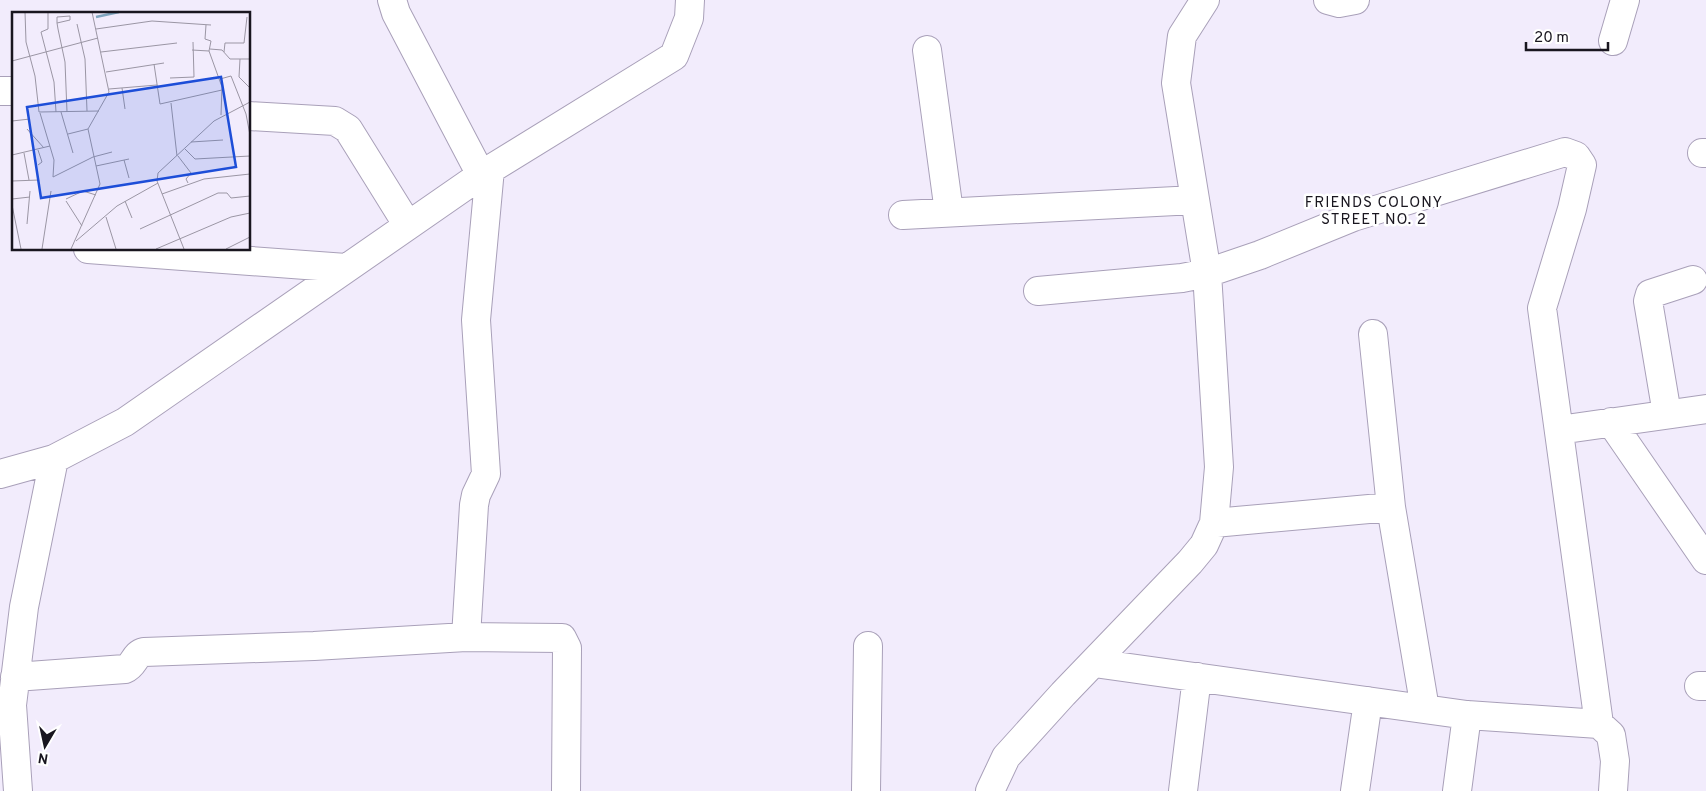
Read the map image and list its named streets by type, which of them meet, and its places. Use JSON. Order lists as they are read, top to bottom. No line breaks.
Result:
{"districts":["FRIENDS COLONY STREET NO. 2"],"scale_bar":"20 m","north":"bottom"}
